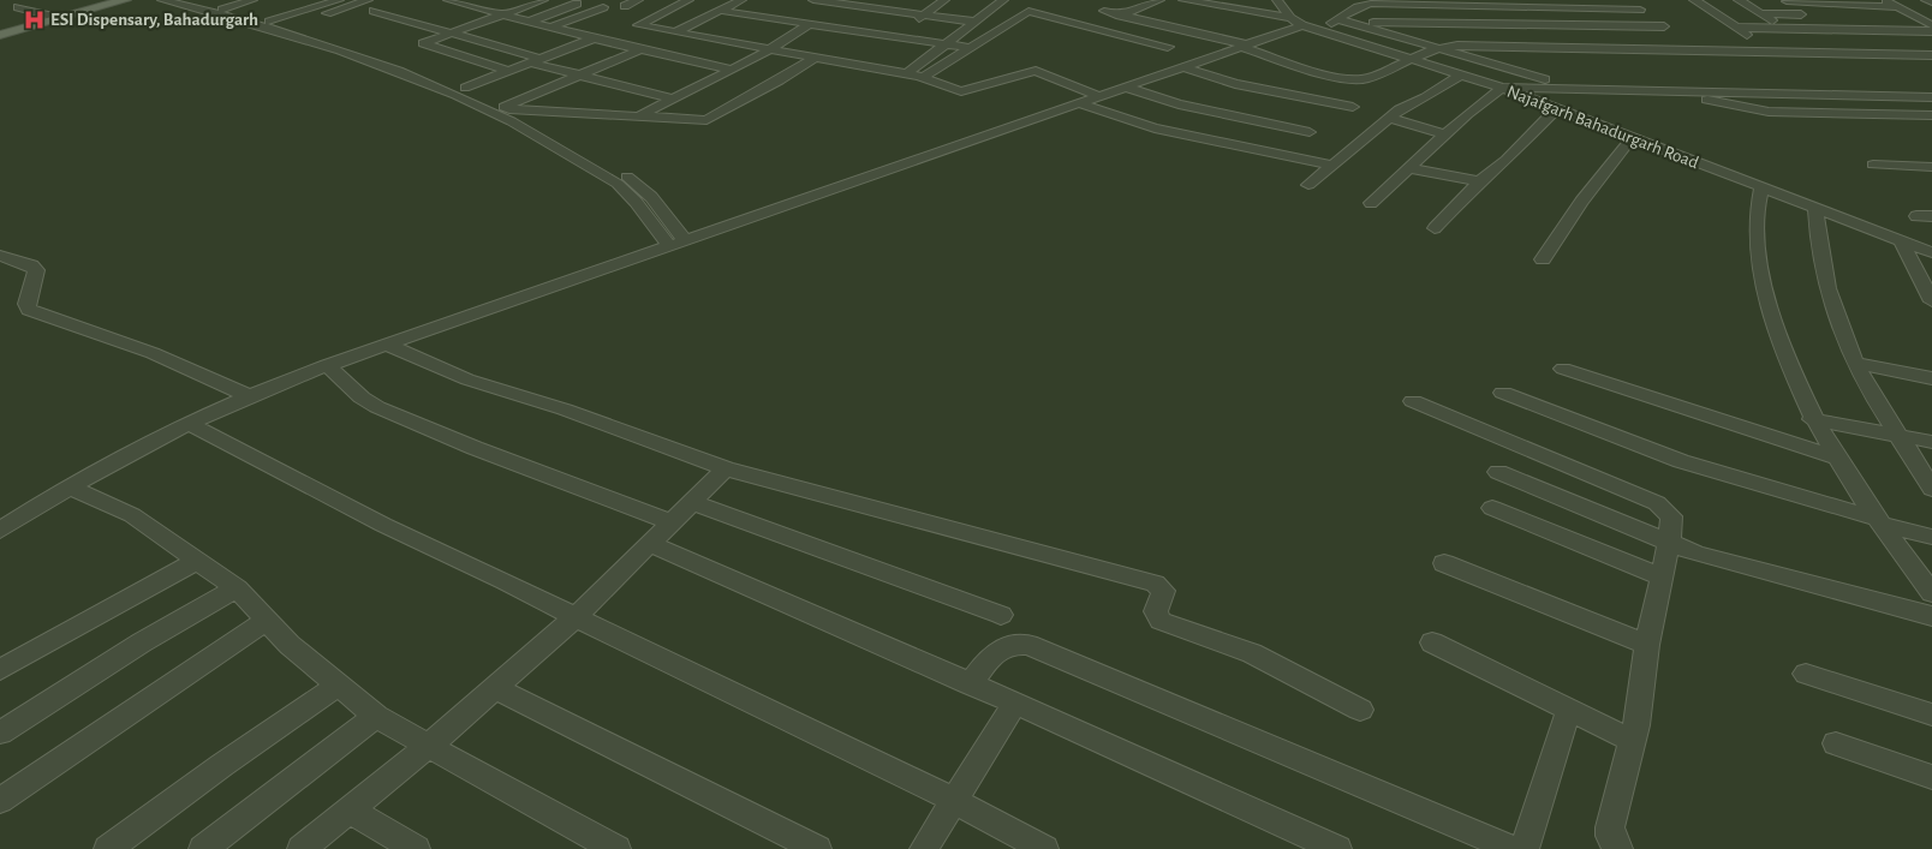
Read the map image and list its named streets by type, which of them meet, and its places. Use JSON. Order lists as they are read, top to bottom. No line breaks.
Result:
{"streets":{"street":["Najafgarh Bahadurgarh Road"]},"places":{"hospital":["ESI Dispensary, Bahadurgarh"]}}
